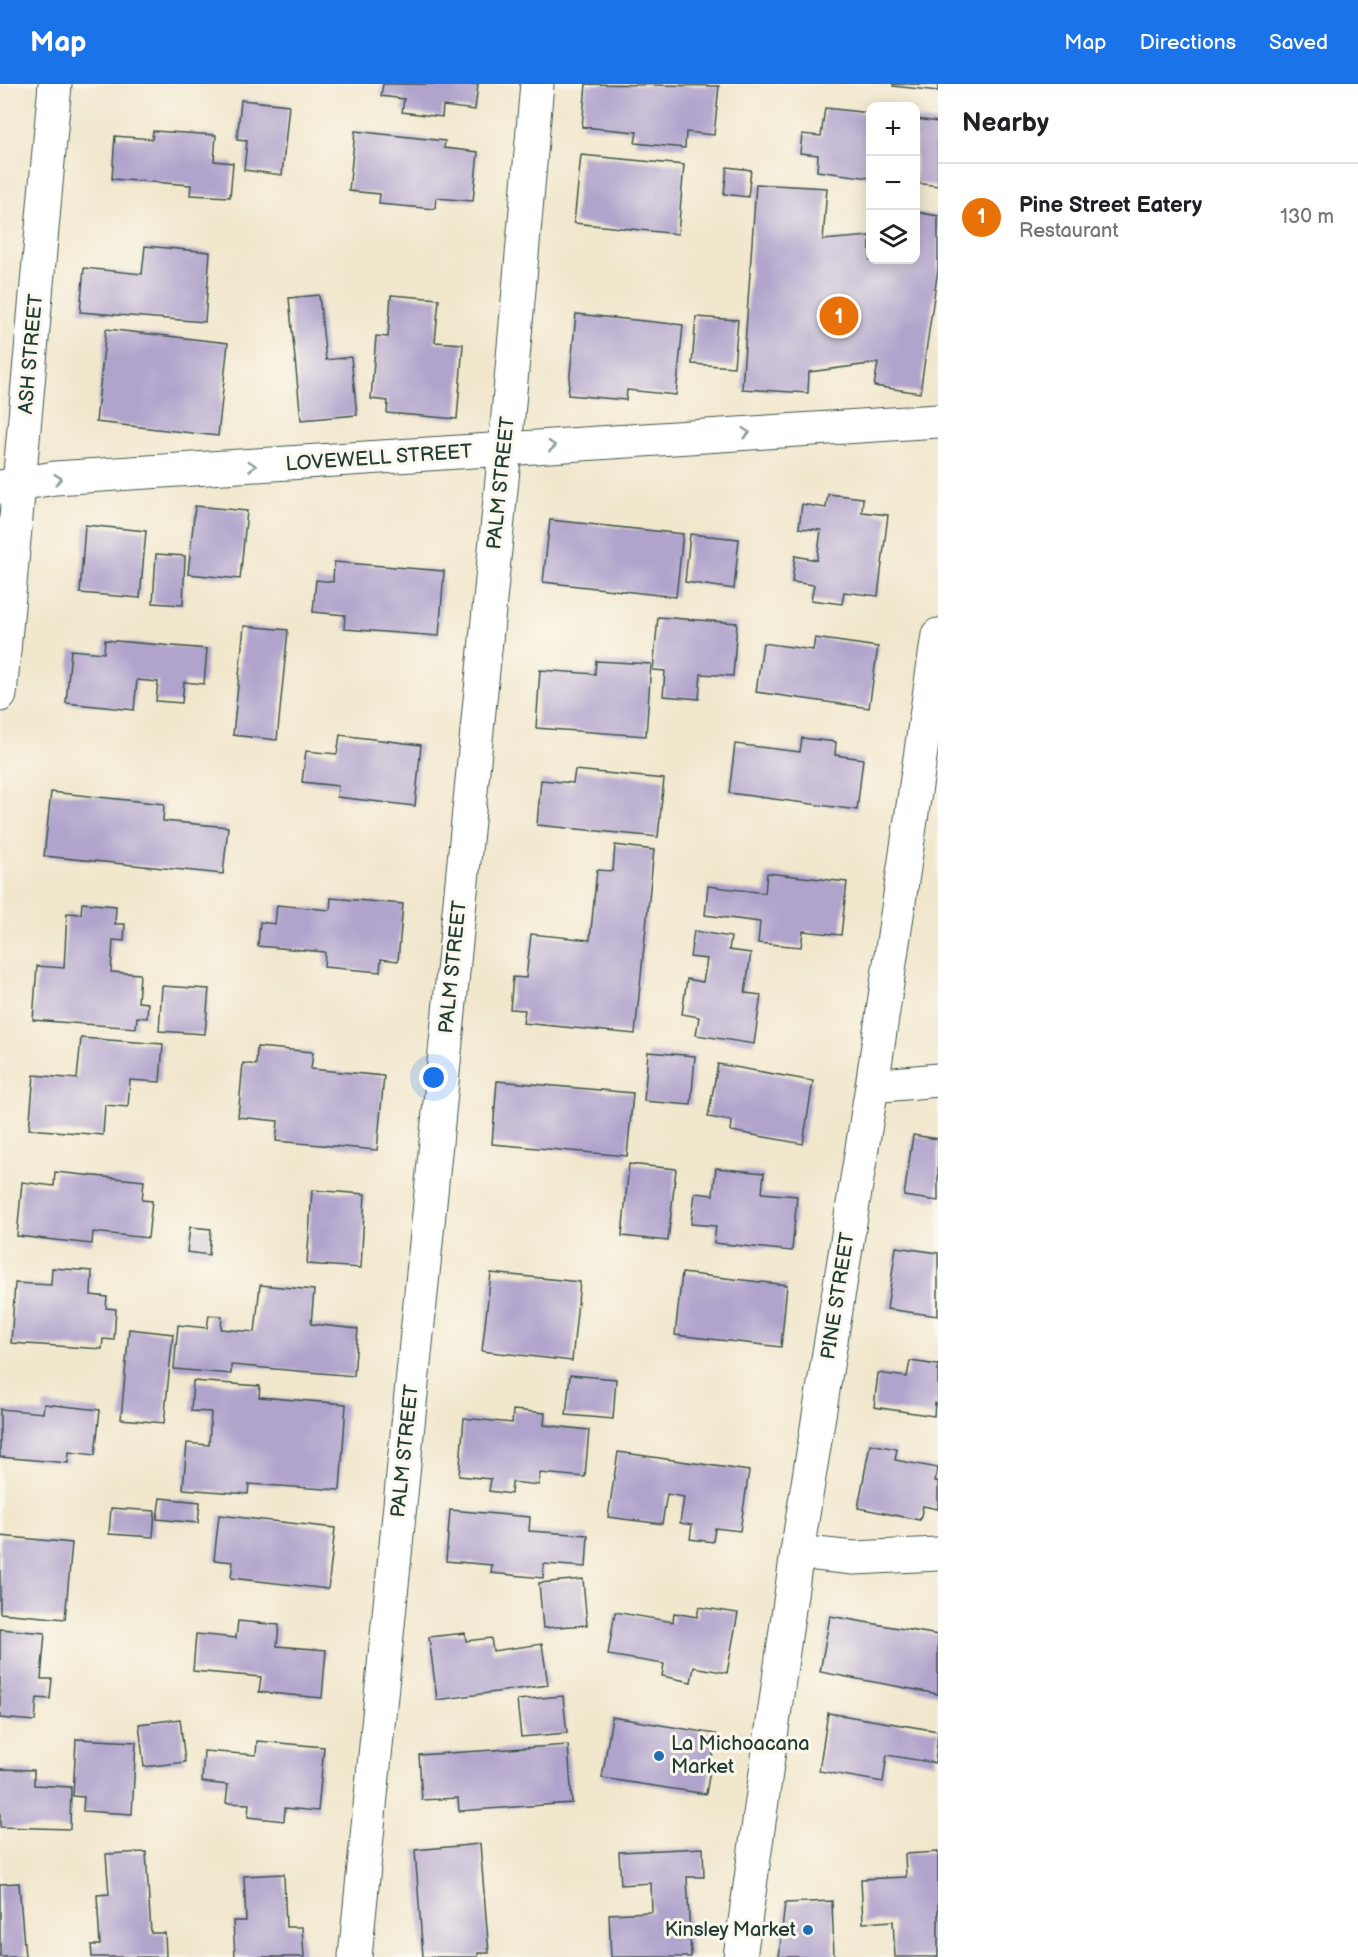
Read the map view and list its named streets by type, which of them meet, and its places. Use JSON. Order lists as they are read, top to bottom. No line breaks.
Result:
{"streets":{"street":["ASH STREET","LOVEWELL STREET","PALM STREET","PINE STREET"]},"crossings":[["ASH STREET","LOVEWELL STREET"],["LOVEWELL STREET","PALM STREET"]],"one_way":["LOVEWELL STREET"],"places":["La Michoacana Market","Kinsley Market"],"page":{"header":"Map","nav":["Map","Directions","Saved"],"heading":"Nearby","map_buttons":["+","−"],"list":[{"mark":"1","name":"Pine Street Eatery","note":"Restaurant","value":"130 m"}],"pins":"1"}}
